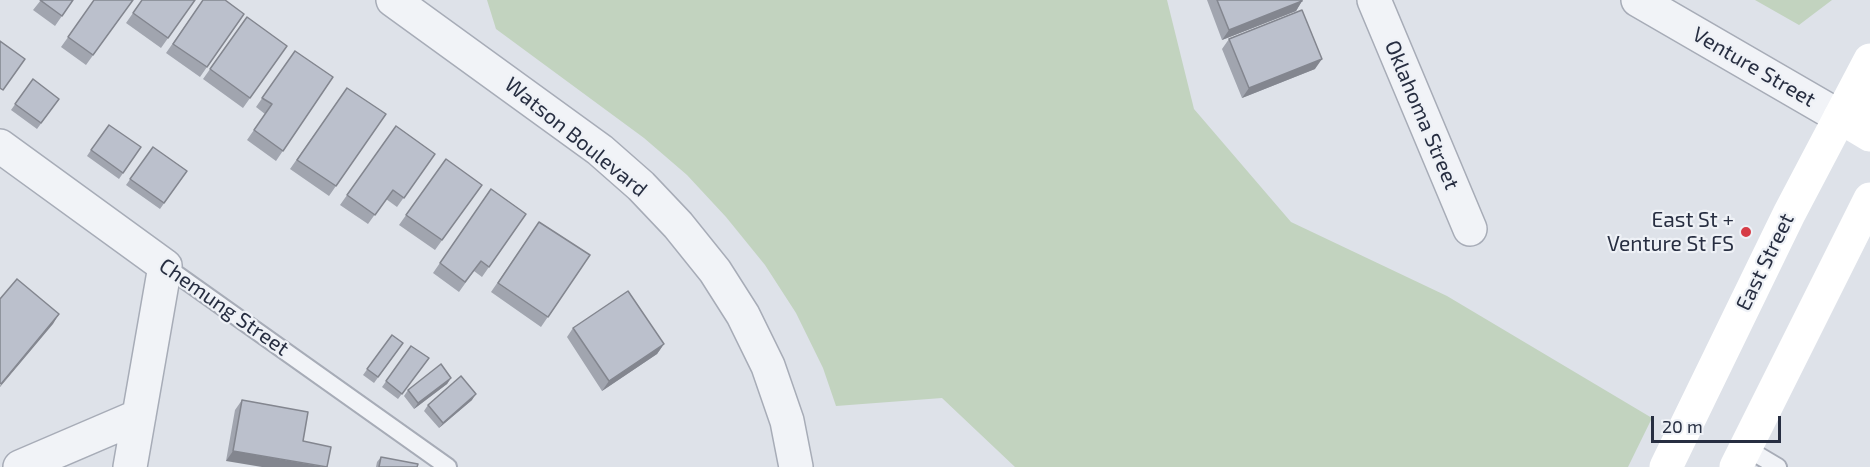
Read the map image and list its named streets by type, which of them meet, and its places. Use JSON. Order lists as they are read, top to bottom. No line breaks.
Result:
{"streets":{"main road":["Venture Street","East Street"],"street":["Oklahoma Street","Watson Boulevard","Chemung Street"]},"crossings":[["Venture Street","East Street"]],"places":["East St + Venture St FS"],"scale_bar":"20 m"}
